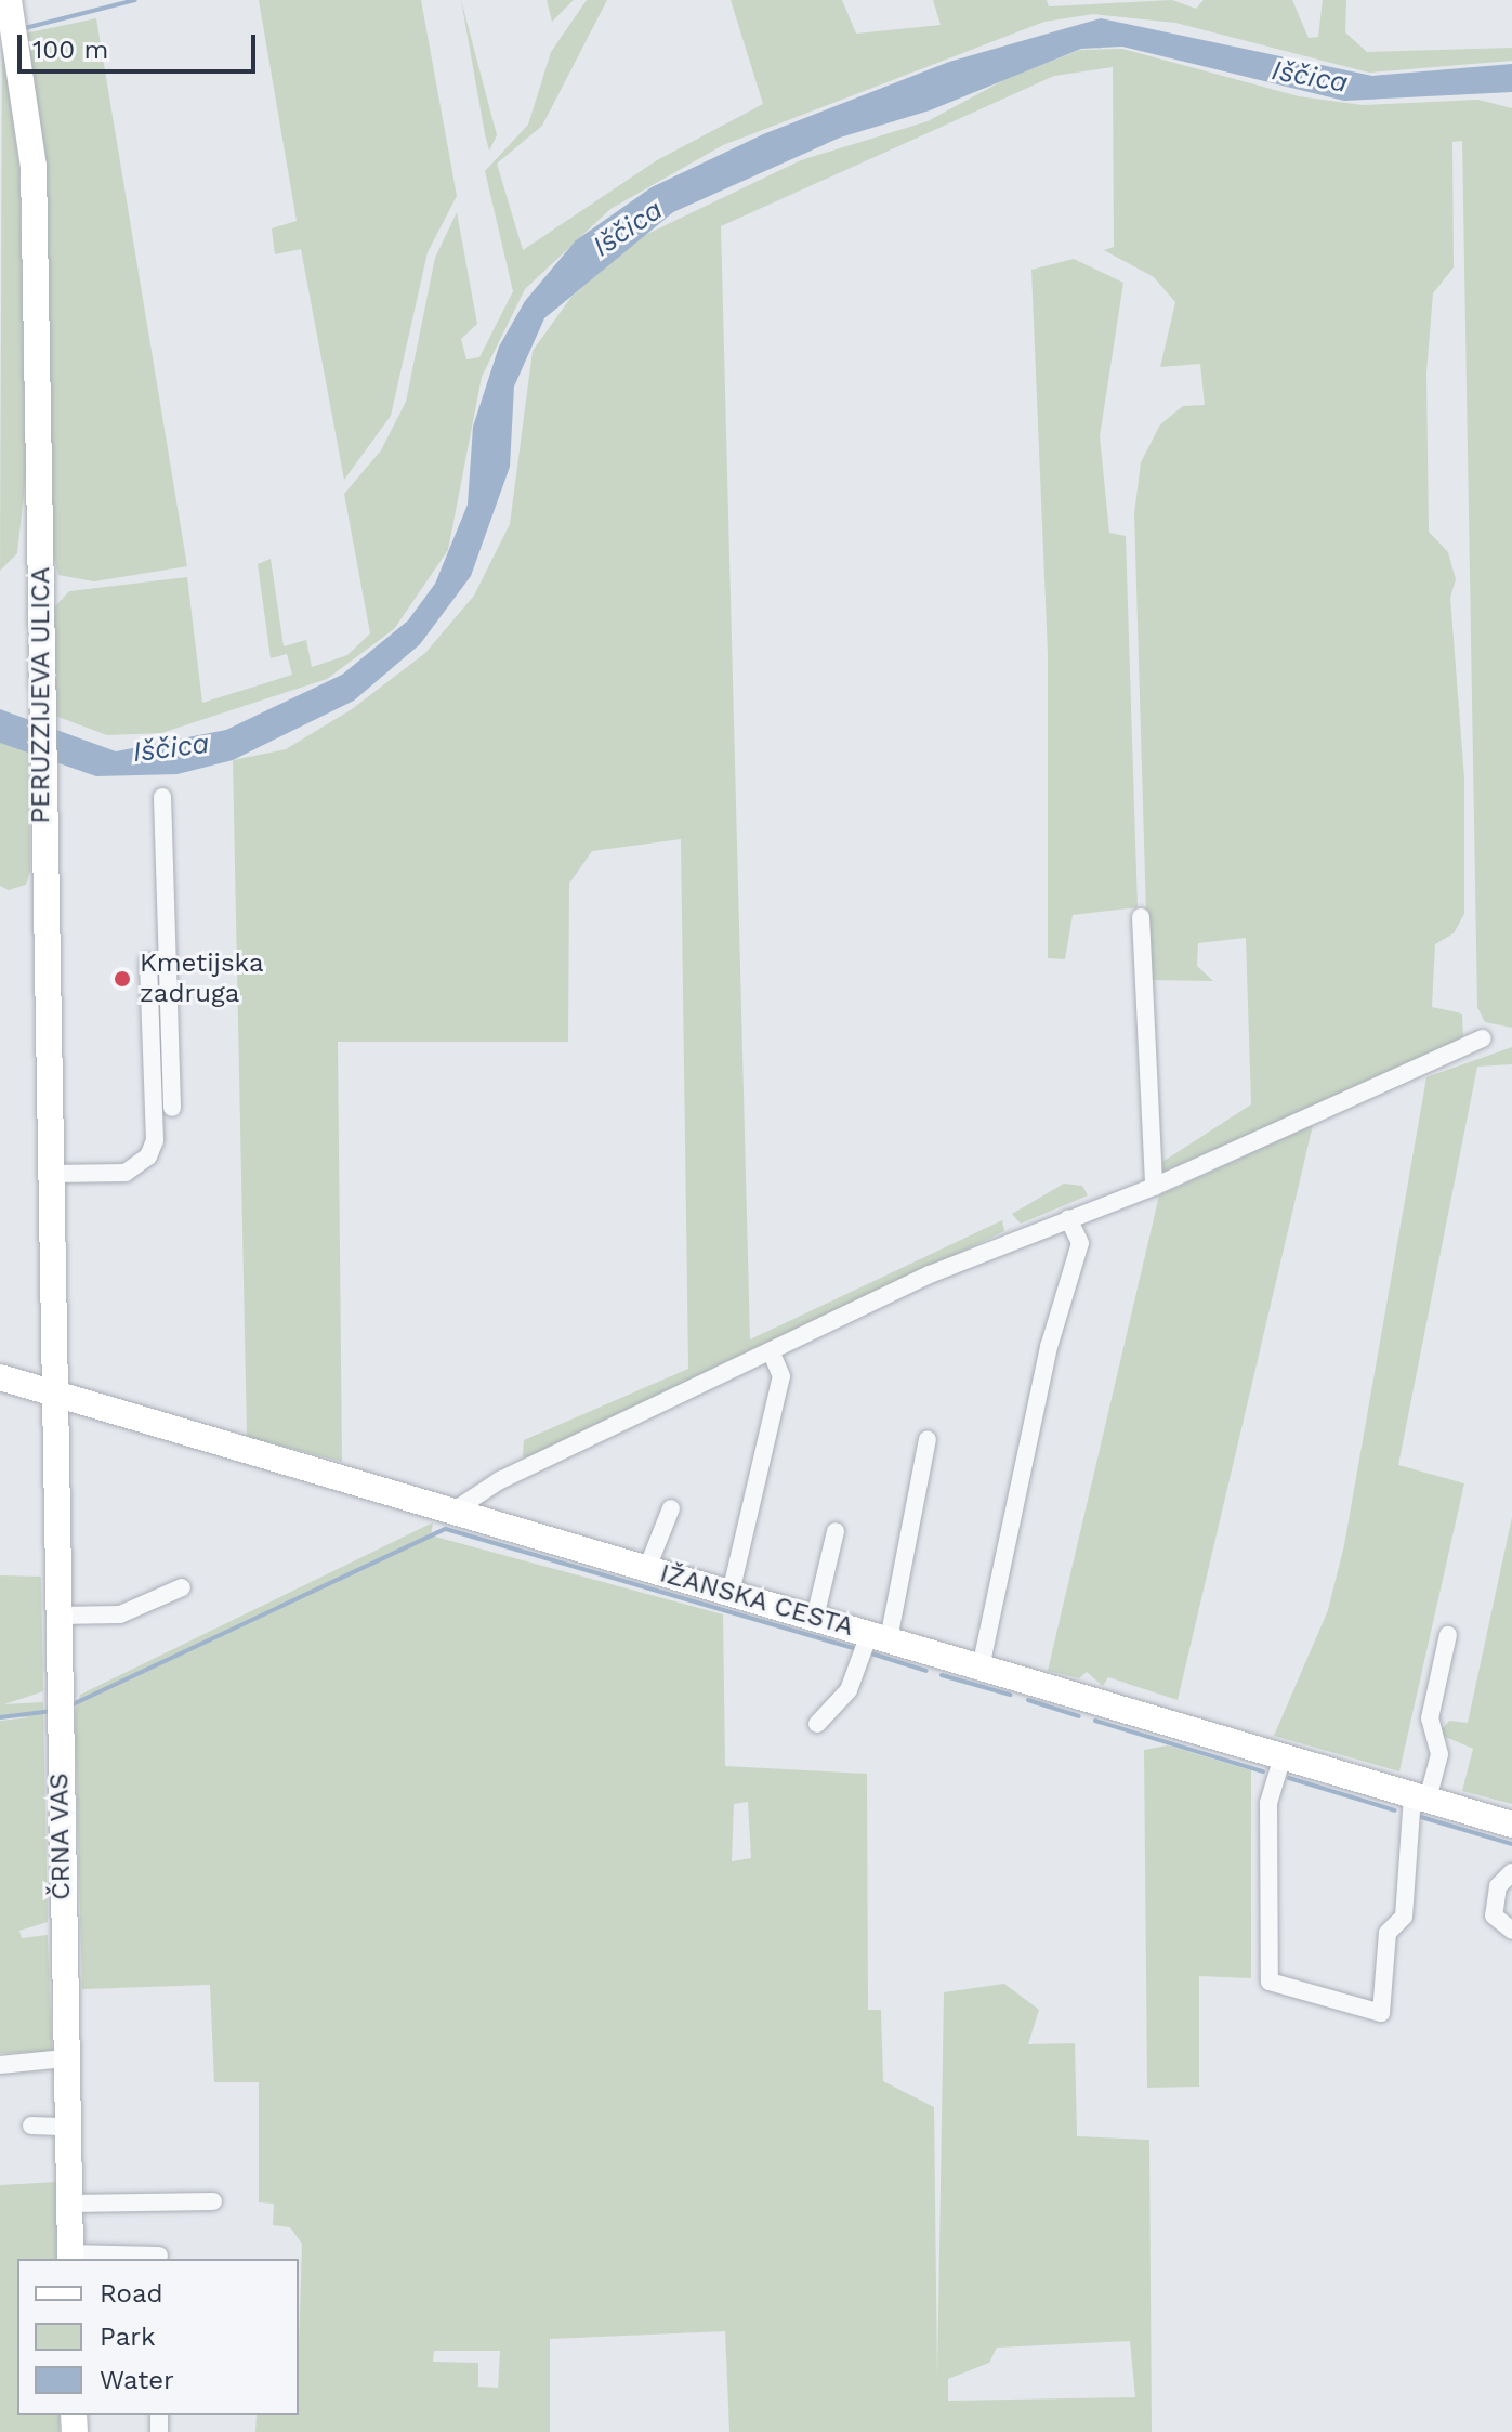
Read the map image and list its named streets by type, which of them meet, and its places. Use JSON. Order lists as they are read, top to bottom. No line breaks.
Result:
{"streets":{"street":["PERUZZIJEVA ULICA","IŽANSKA CESTA","ČRNA VAS"]},"crossings":[["PERUZZIJEVA ULICA","IŽANSKA CESTA"],["PERUZZIJEVA ULICA","ČRNA VAS"],["IŽANSKA CESTA","ČRNA VAS"]],"water":["Iščica"],"places":["Kmetijska zadruga"],"legend":["Road","Park","Water"],"scale_bar":"100 m"}
